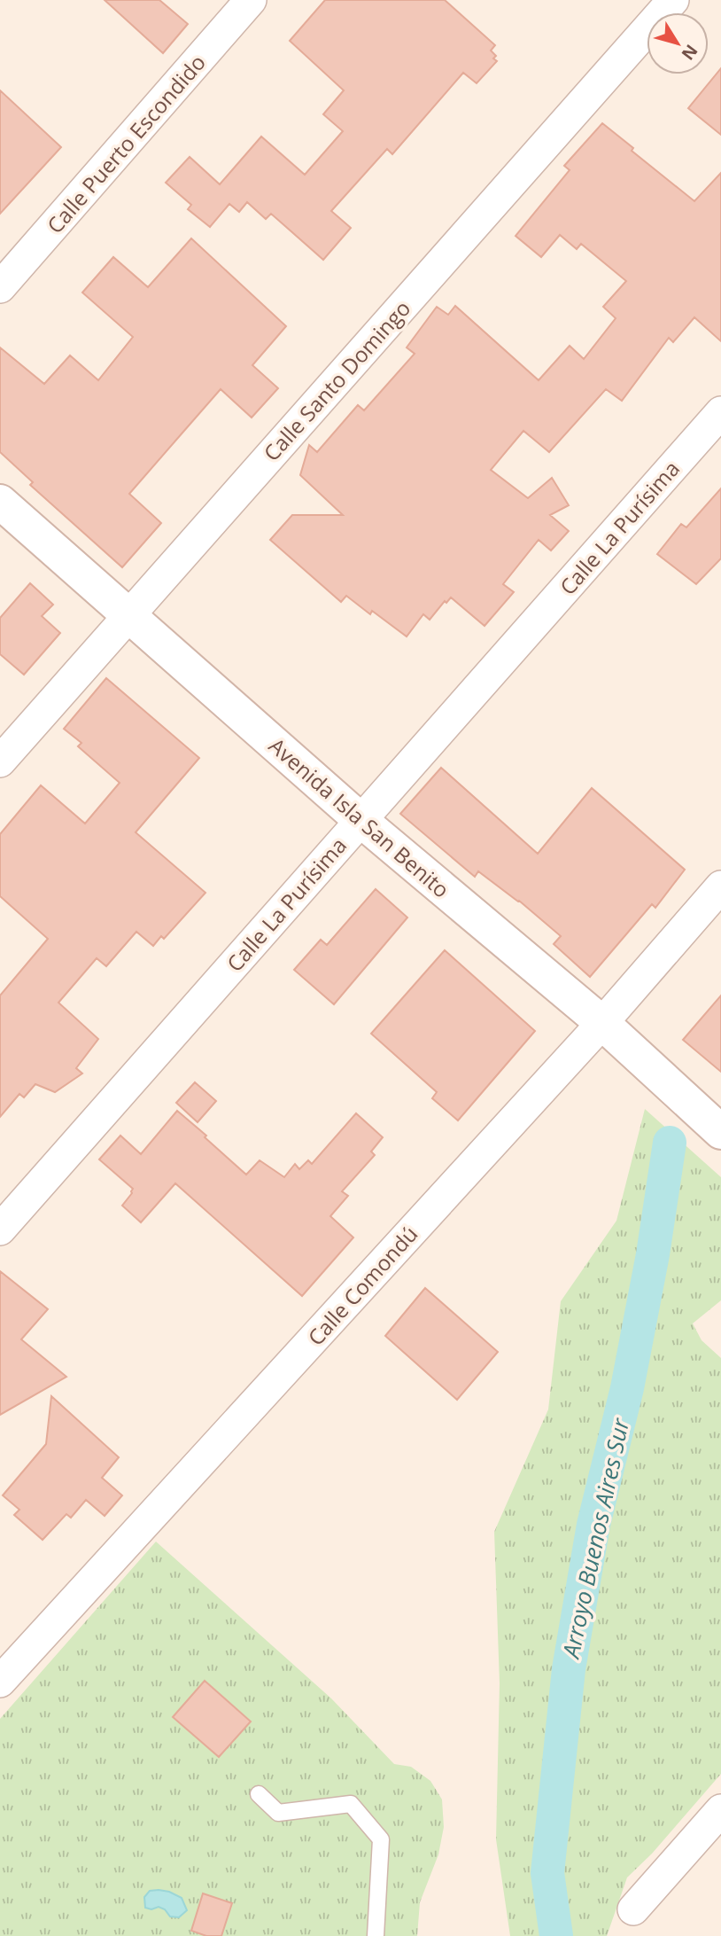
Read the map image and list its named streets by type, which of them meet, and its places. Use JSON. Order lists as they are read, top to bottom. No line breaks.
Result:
{"streets":{"main road":["Avenida Isla San Benito"],"street":["Calle Puerto Escondido","Calle Santo Domingo","Calle La Purísima","Calle Comondú"]},"crossings":[["Calle Santo Domingo","Avenida Isla San Benito"],["Calle La Purísima","Avenida Isla San Benito"],["Avenida Isla San Benito","Calle Comondú"]],"water":["Arroyo Buenos Aires Sur"],"north":"bottom right"}
